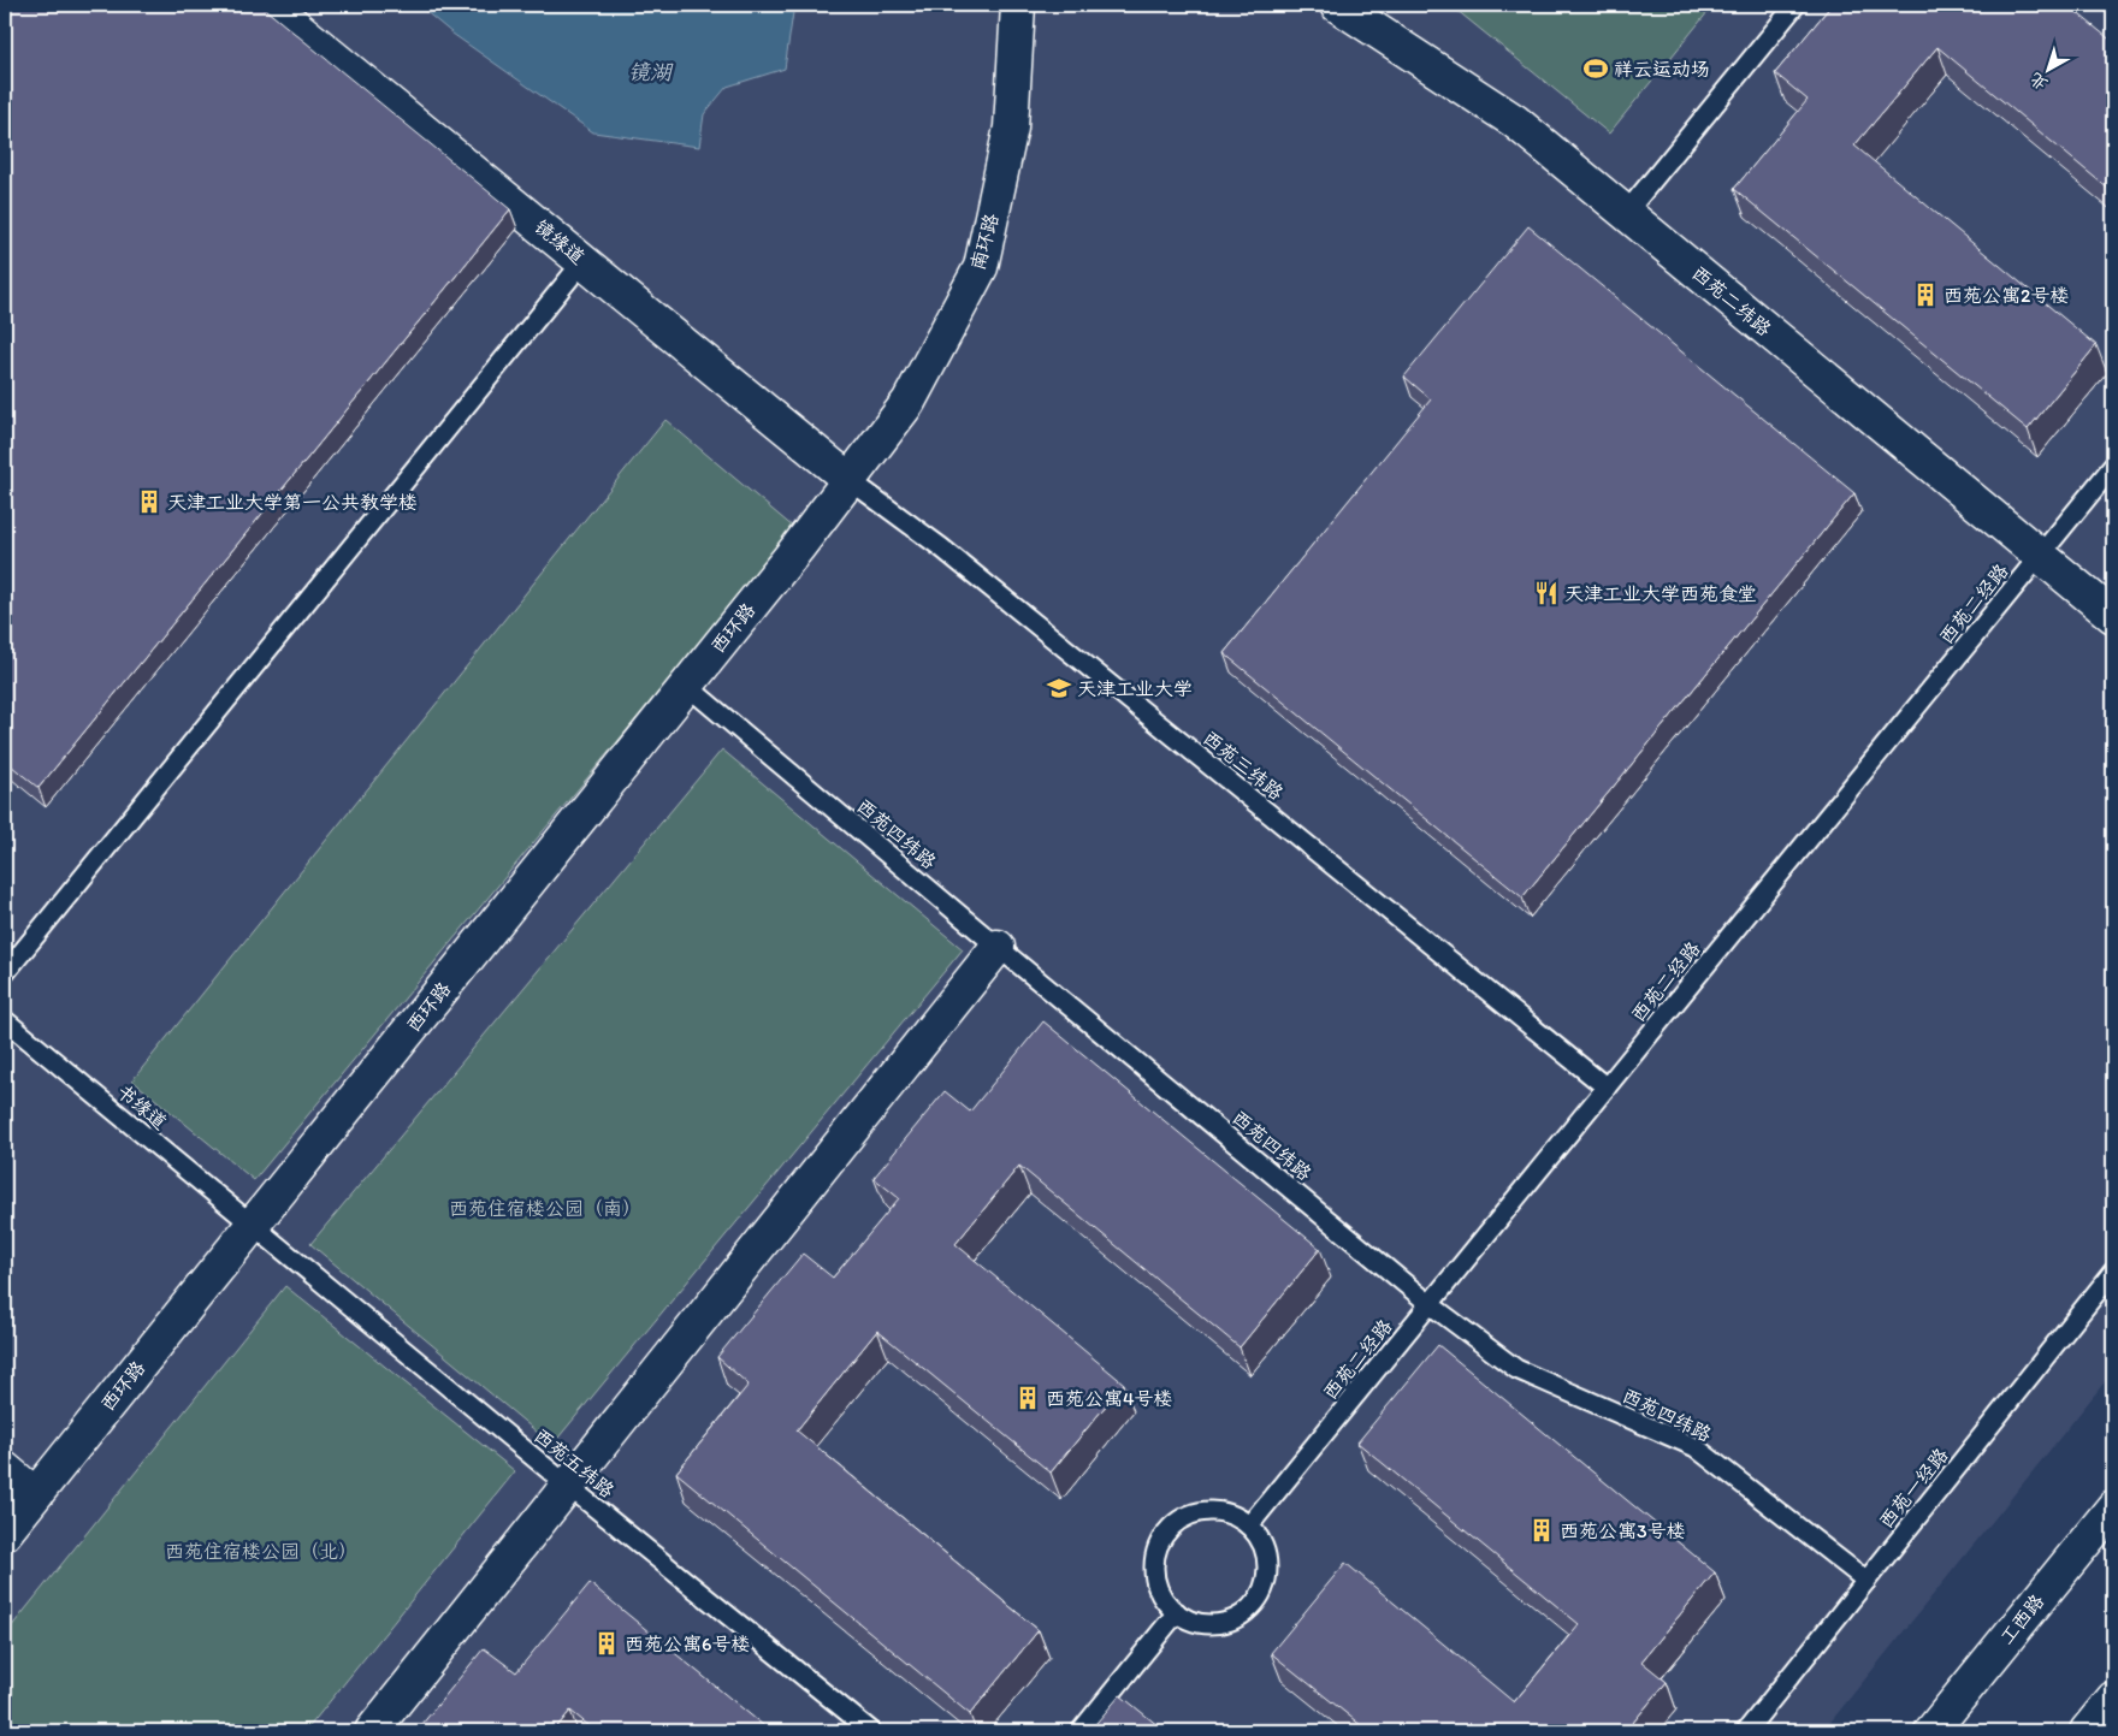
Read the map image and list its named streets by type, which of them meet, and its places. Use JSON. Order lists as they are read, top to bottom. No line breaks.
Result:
{"streets":{"street":["镜缘道","南环路","西苑二纬路","西环路","工西路"],"lane":["西苑二经路","西苑三纬路","西苑四纬路","书缘道","西苑五纬路","西苑一经路"]},"crossings":[["镜缘道","南环路"],["镜缘道","西环路"],["镜缘道","西苑三纬路"],["南环路","西环路"],["南环路","西苑三纬路"],["西苑二纬路","西苑二经路"],["西苑二经路","西苑三纬路"],["西苑二经路","西苑四纬路"],["西环路","西苑三纬路"],["西环路","西苑四纬路"],["西环路","书缘道"],["西环路","西苑五纬路"],["西苑四纬路","西苑一经路"],["书缘道","西苑五纬路"]],"water":["镜湖"],"parks":["西苑住宿楼公园（南）","西苑住宿楼公园（北）"],"places":{"sports":["祥云运动场"],"building":["西苑公寓2号楼","天津工业大学第一公共教学楼","西苑公寓4号楼","西苑公寓3号楼","西苑公寓6号楼"],"restaurant":["天津工业大学西苑食堂"],"school or university":["天津工业大学"]},"north":"bottom left"}
